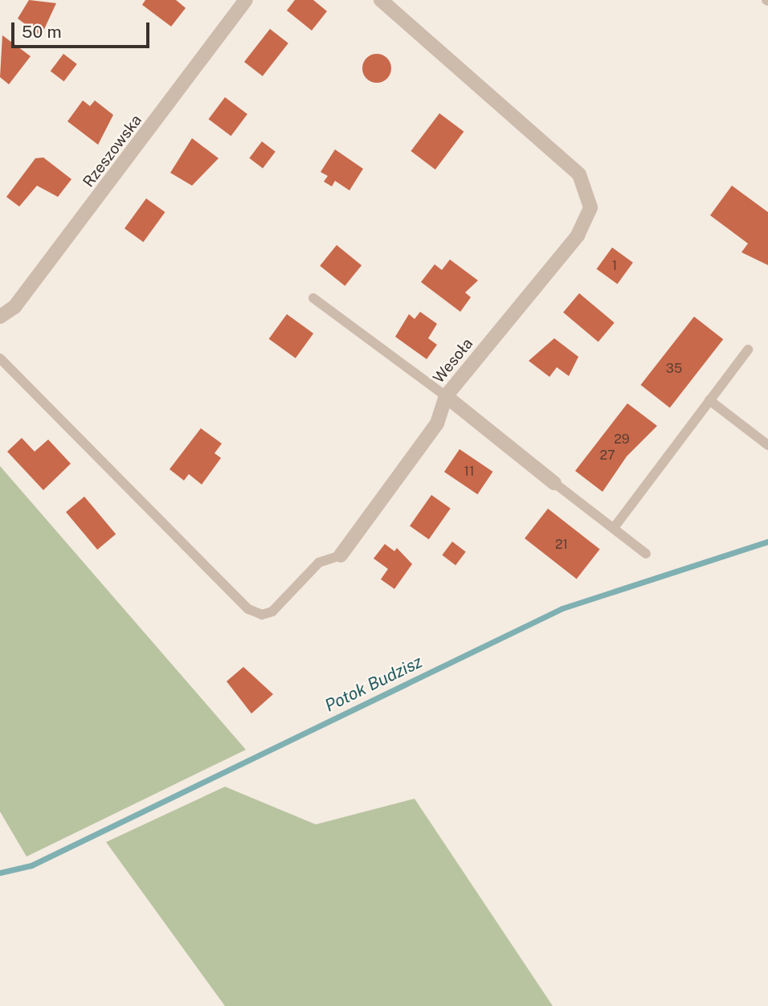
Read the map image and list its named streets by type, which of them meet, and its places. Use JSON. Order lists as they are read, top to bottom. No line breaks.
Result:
{"streets":{"street":["Rzeszowska","Wesoła"]},"water":["Potok Budzisz"],"house_numbers":["1","35","29","27","11","21"],"scale_bar":"50 m"}
